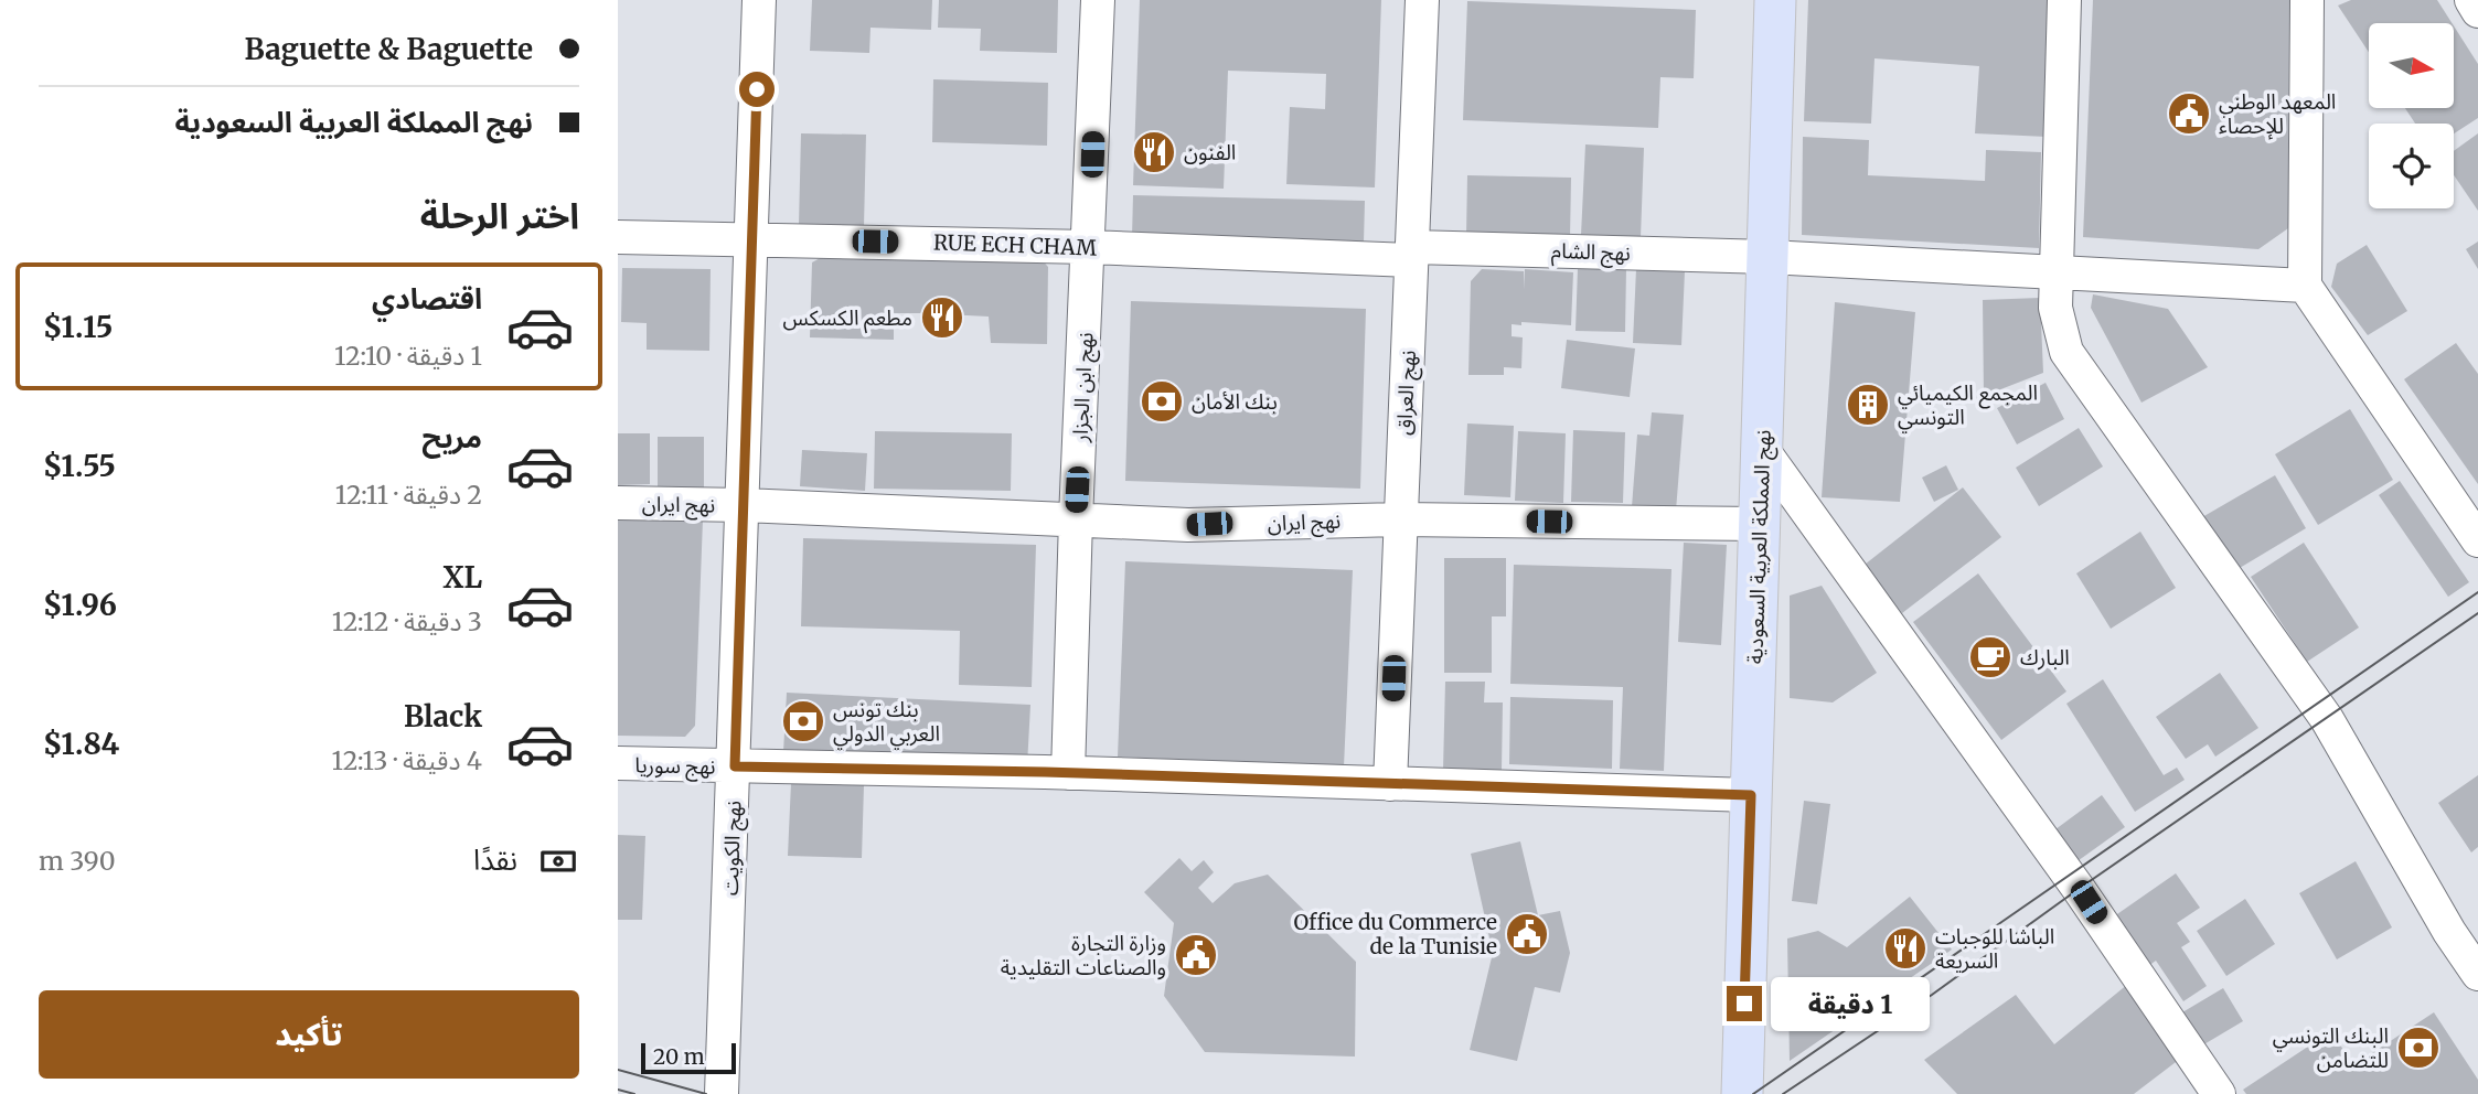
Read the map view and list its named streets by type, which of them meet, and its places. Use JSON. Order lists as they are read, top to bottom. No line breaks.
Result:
{"streets":{"main road":["نهج المملكة العربية السعودية"],"street":["RUE ECH CHAM","نهج الشام","نهج ابن الجزار","نهج العراق","نهج ايران","نهج سوريا","نهج الكويت"]},"crossings":[["RUE ECH CHAM","نهج الشام"],["RUE ECH CHAM","نهج ابن الجزار"],["RUE ECH CHAM","نهج العراق"],["RUE ECH CHAM","نهج الكويت"],["نهج الشام","نهج العراق"],["نهج الشام","نهج المملكة العربية السعودية"],["نهج ابن الجزار","نهج ايران"],["نهج ابن الجزار","نهج سوريا"],["نهج العراق","نهج ايران"],["نهج العراق","نهج سوريا"],["نهج ايران","نهج المملكة العربية السعودية"],["نهج ايران","نهج الكويت"],["نهج المملكة العربية السعودية","نهج سوريا"],["نهج سوريا","نهج الكويت"]],"places":{"public building":["المعهد الوطني للإحصاء","Office du Commerce de la Tunisie","وزارة التجارة والصناعات التقليدية"],"restaurant":["الفنون","مطعم الكسكس","الباشا للوجبات السريعة"],"bank":["بنك الأمان","بنك تونس العربي الدولي","البنك التونسي للتضامن"],"building":["المجمع الكيميائي التونسي"],"cafe":["البارك"]},"scale_bar":"20 m","north":"right","page":{"banner":["Baguette & Baguette","نهج المملكة العربية السعودية"],"heading":"اختر الرحلة","list":[{"name":"اقتصادي","note":"1 دقيقة · 12:10","value":"$1.15"},{"name":"مريح","note":"2 دقيقة · 12:11","value":"$1.55"},{"name":"XL","note":"3 دقيقة · 12:12","value":"$1.96"},{"name":"Black","note":"4 دقيقة · 12:13","value":"$1.84"}],"pay":["نقدًا","390 m"],"buttons":"تأكيد","bubble":"1 دقيقة","scale":"20 m"}}
